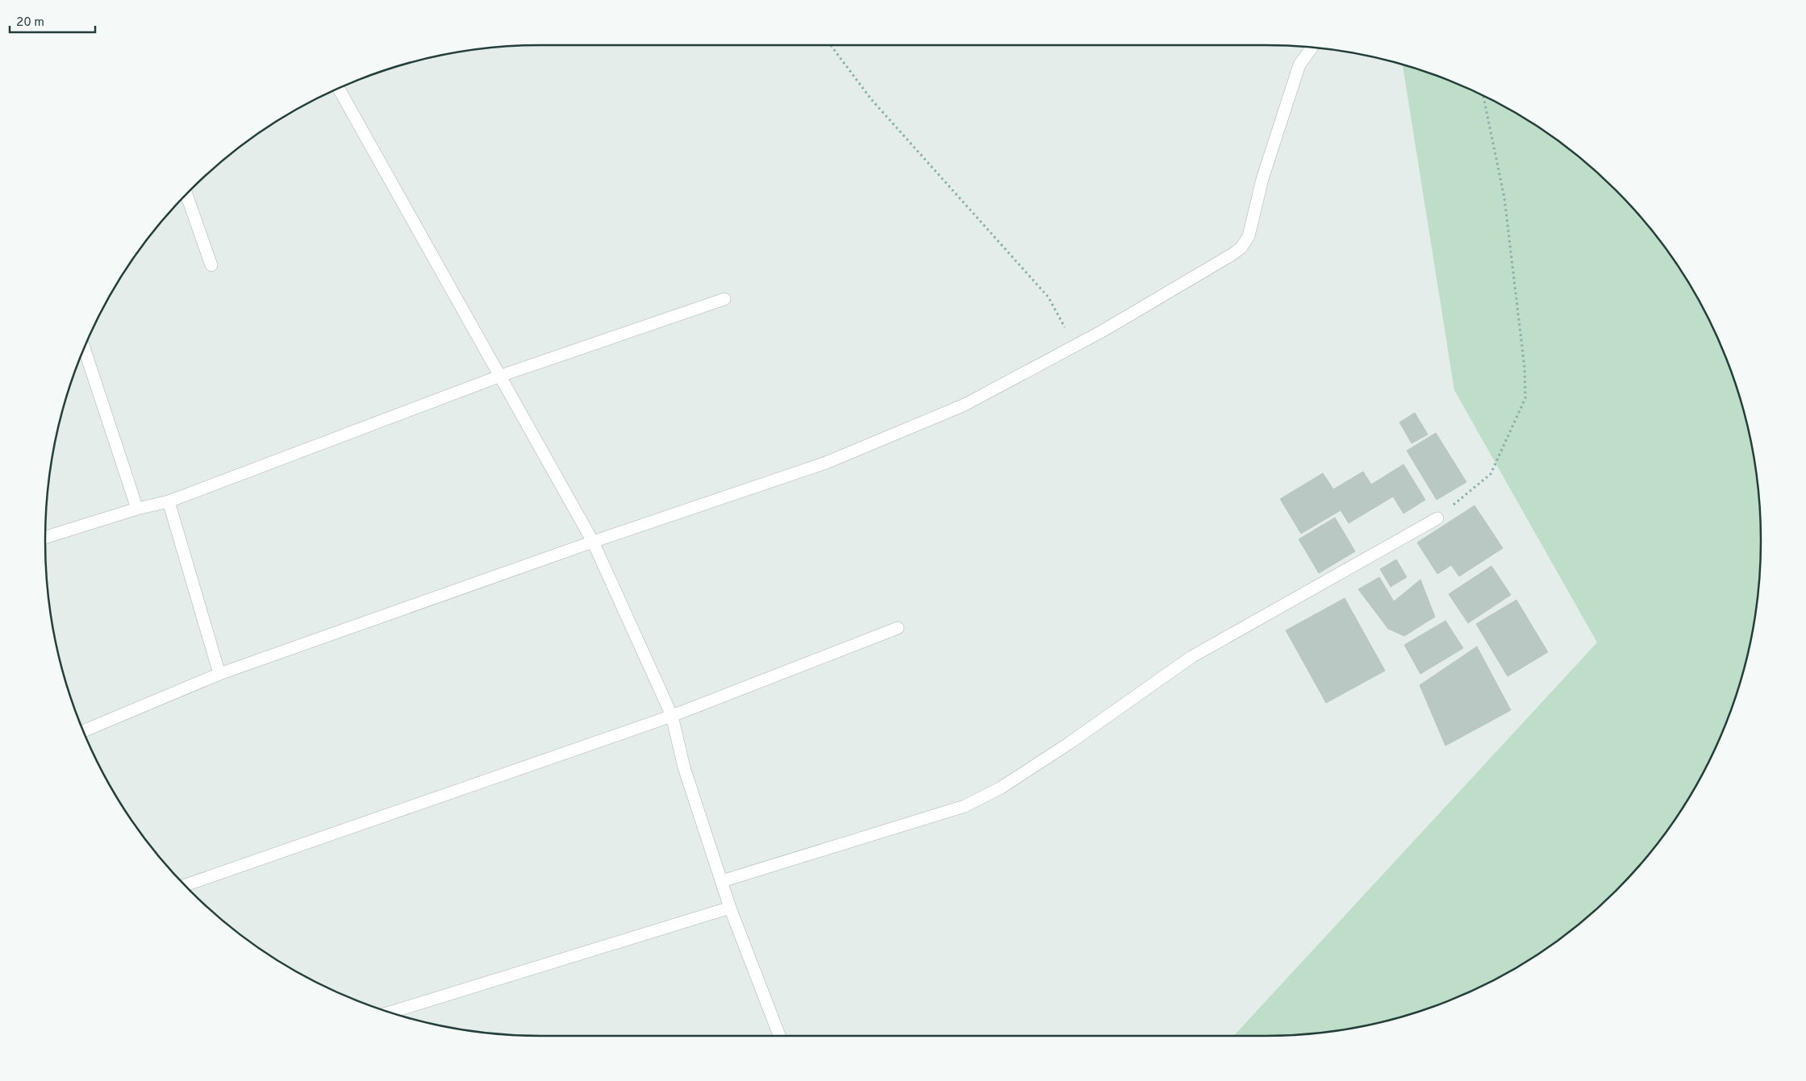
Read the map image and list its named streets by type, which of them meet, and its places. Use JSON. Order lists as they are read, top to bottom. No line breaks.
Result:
{"scale_bar":"20 m"}
